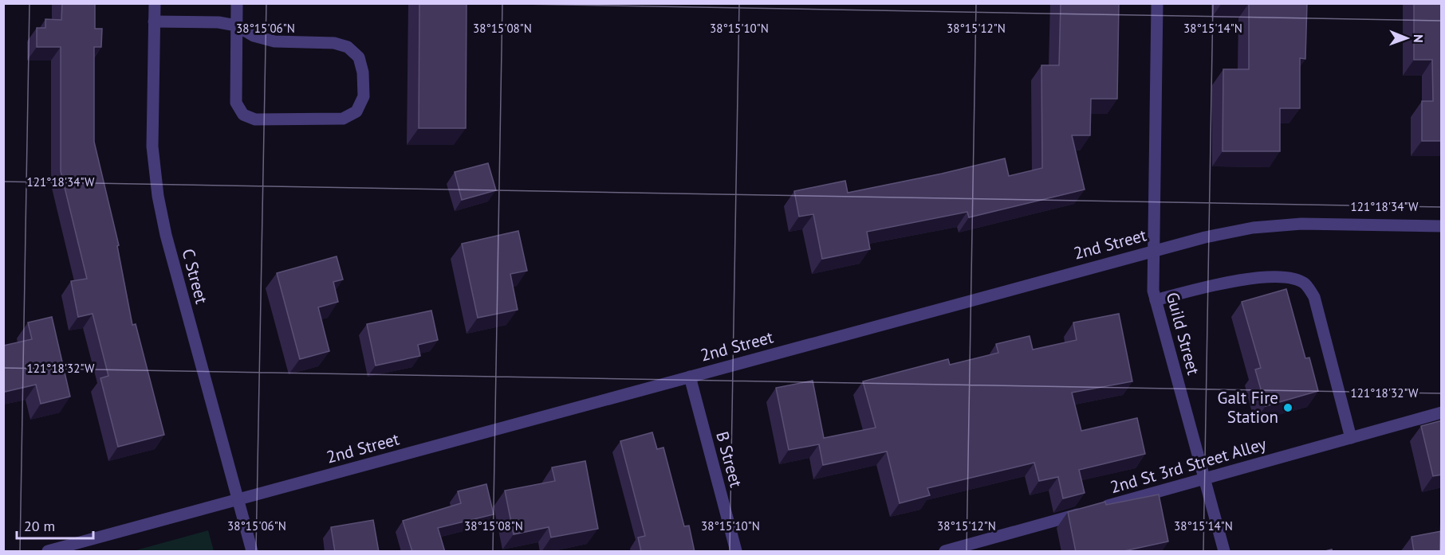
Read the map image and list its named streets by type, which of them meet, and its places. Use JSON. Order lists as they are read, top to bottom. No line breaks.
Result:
{"streets":{"street":["2nd Street","C Street","Guild Street","B Street","2nd St 3rd Street Alley"]},"crossings":[["2nd Street","C Street"],["2nd Street","Guild Street"],["2nd Street","B Street"],["Guild Street","2nd St 3rd Street Alley"]],"places":["Galt Fire Station"],"scale_bar":"20 m","north":"right","coordinates":["38°15'06\"N","38°15'08\"N","38°15'10\"N","38°15'12\"N","38°15'14\"N","121°18'34\"W","121°18'32\"W"]}
